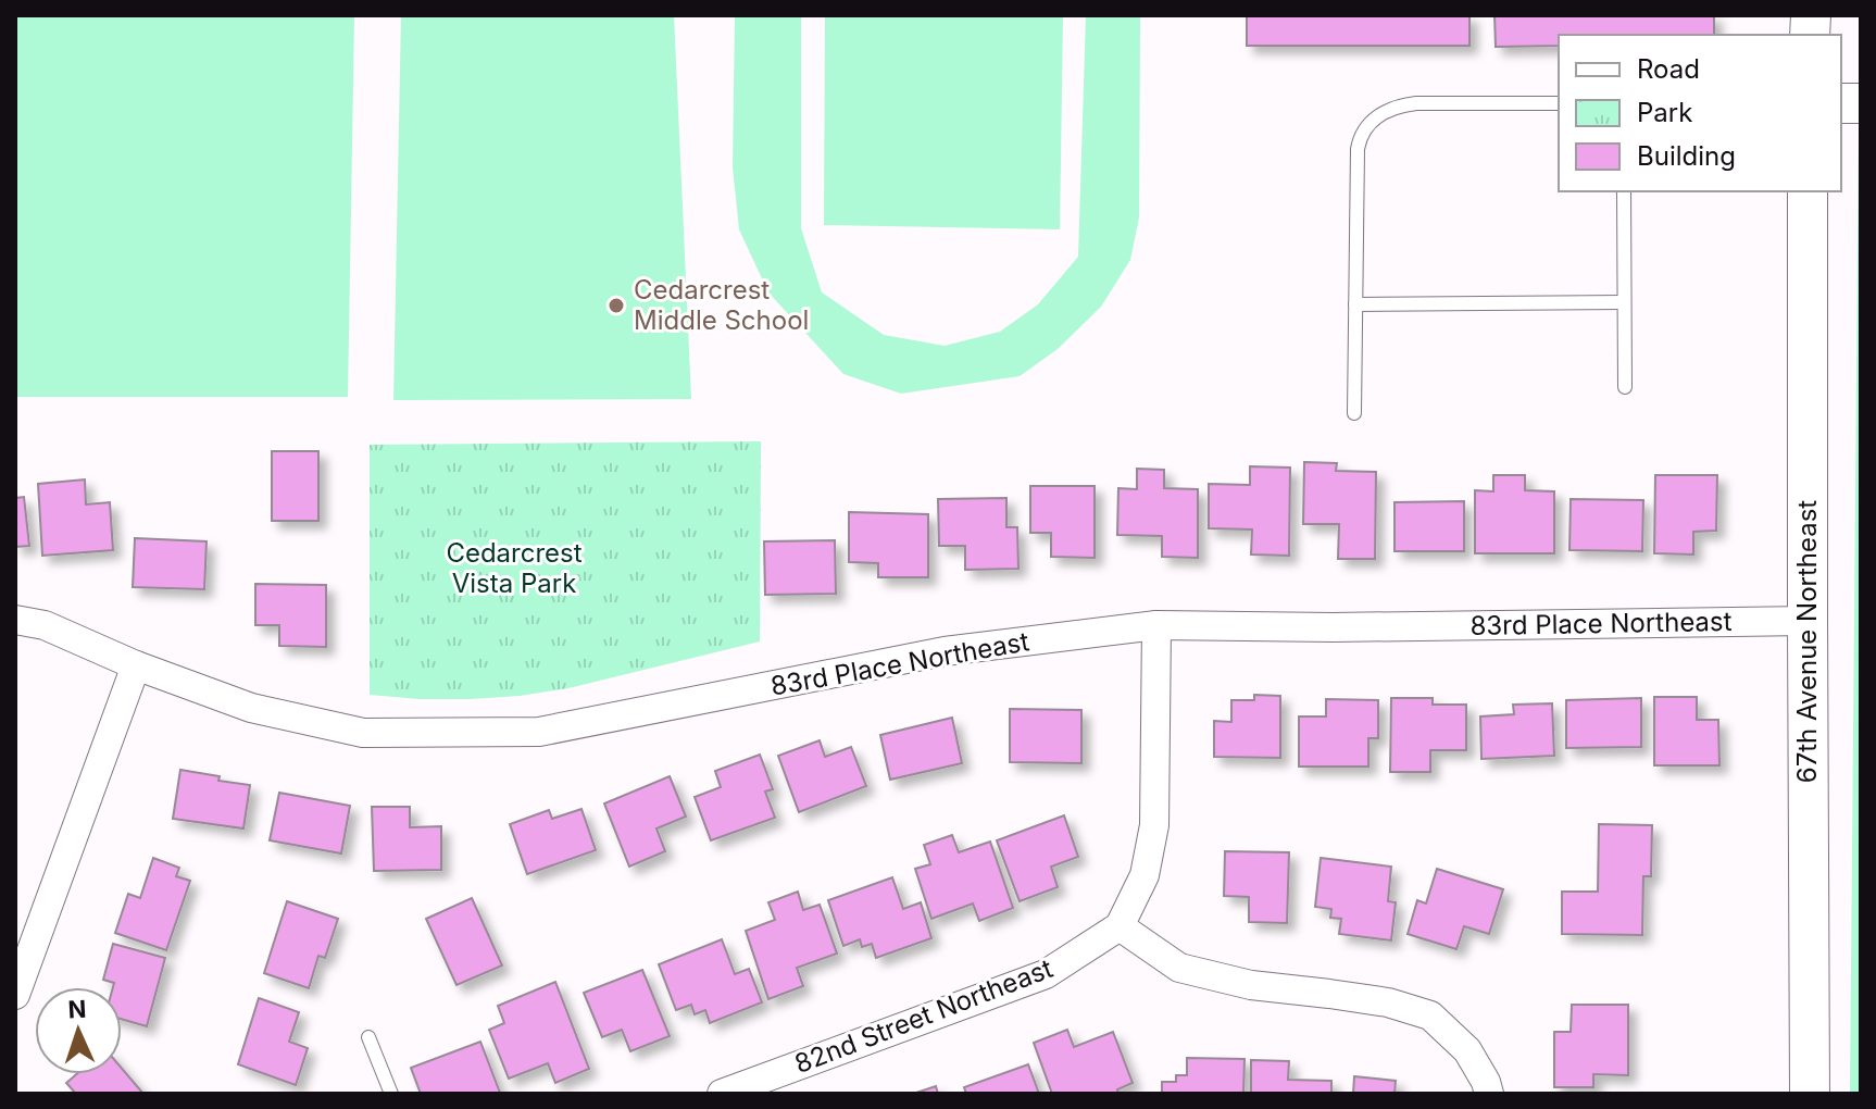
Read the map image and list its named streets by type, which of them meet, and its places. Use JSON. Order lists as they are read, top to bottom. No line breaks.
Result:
{"streets":{"main road":["67th Avenue Northeast"],"street":["83rd Place Northeast","82nd Street Northeast"]},"crossings":[["83rd Place Northeast","67th Avenue Northeast"]],"parks":["Cedarcrest Vista Park"],"places":["Cedarcrest Middle School"],"legend":["Road","Park","Building"],"north":"top"}
